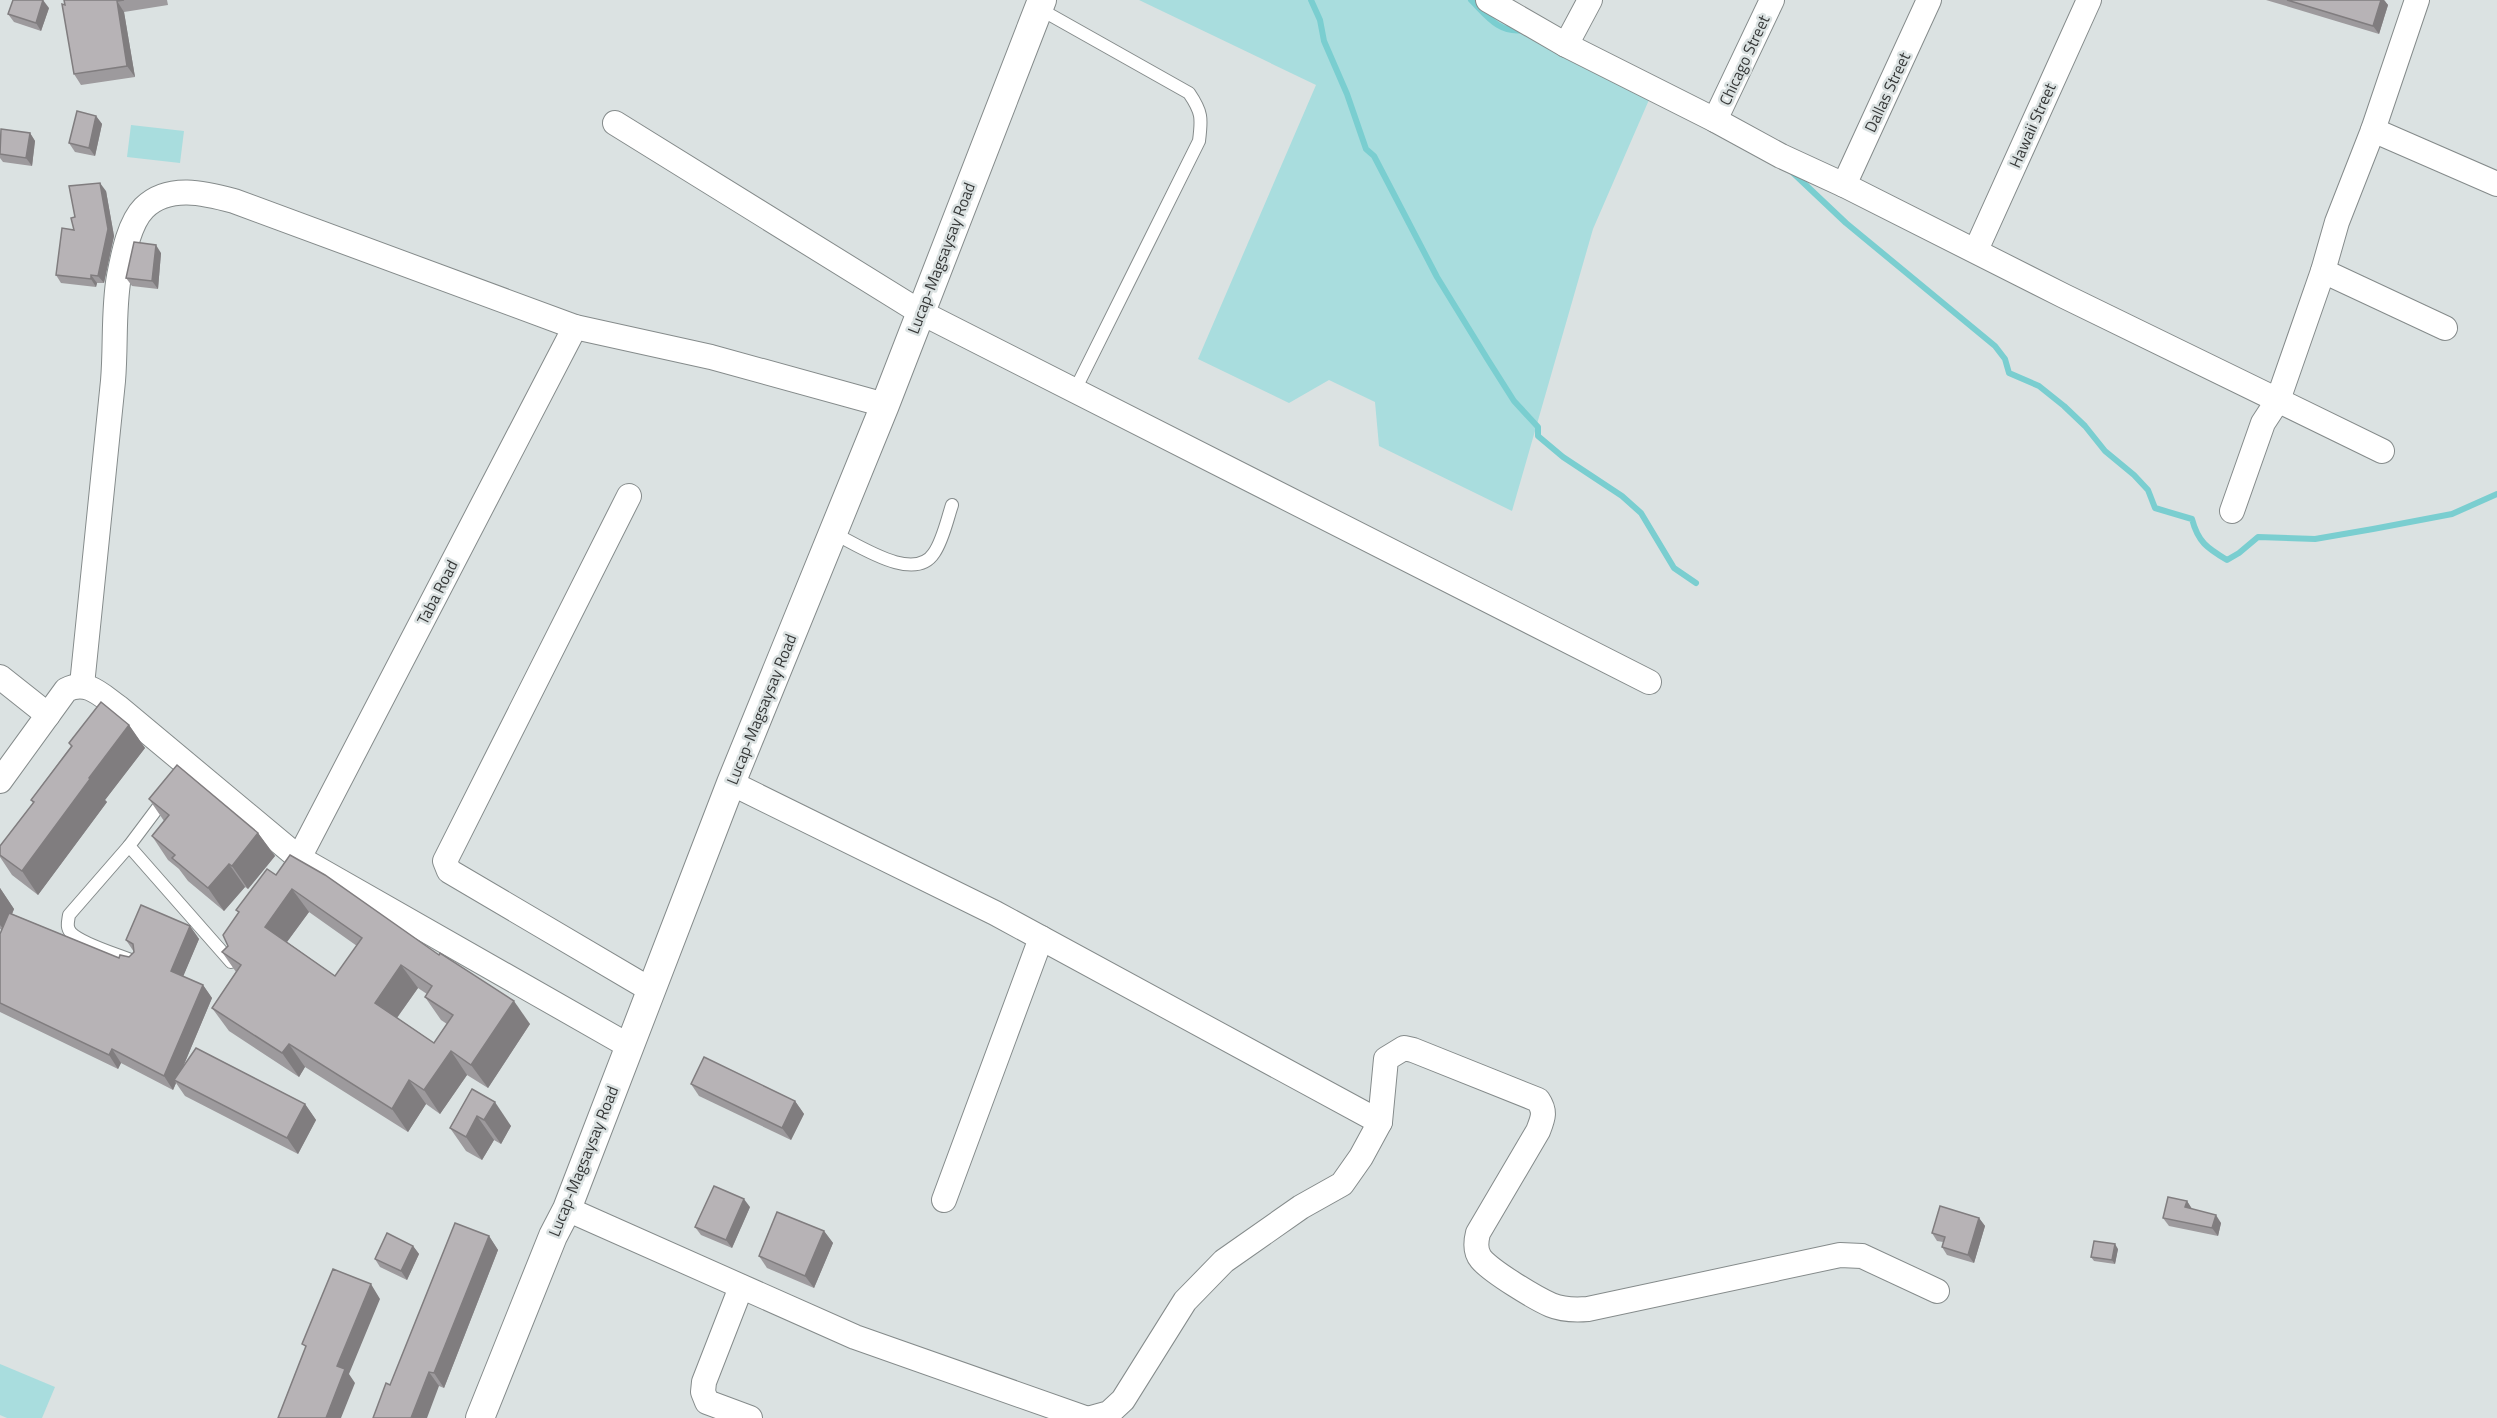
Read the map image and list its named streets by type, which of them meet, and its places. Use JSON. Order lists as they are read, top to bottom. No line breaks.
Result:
{"streets":{"street":["Chicago Street","Dallas Street","Hawaii Street","Lucap-Magsaysay Road","Taba Road"]}}
